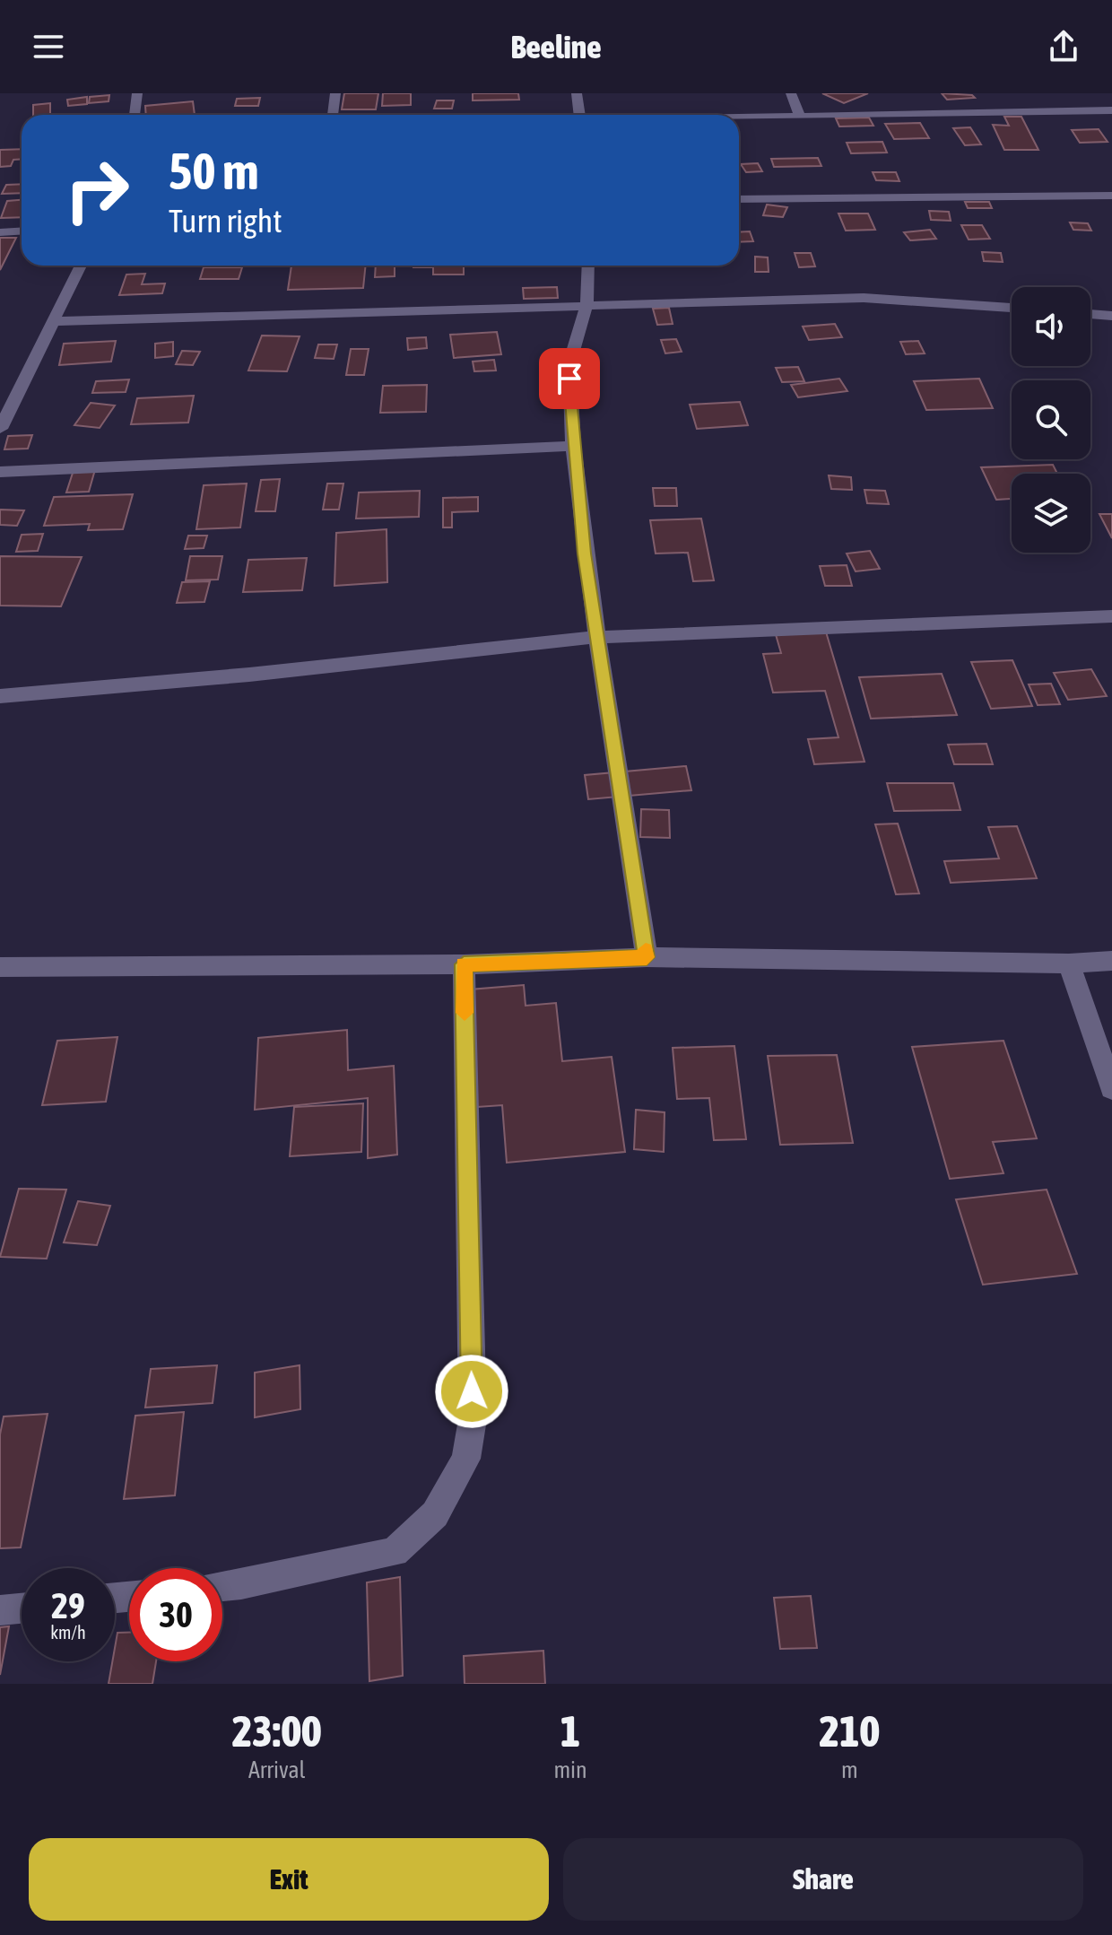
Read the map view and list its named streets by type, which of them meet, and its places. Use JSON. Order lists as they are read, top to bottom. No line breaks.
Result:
{"page":{"header":"Beeline","turn":["50 m","Turn right"],"speed":"29 km/h","limit":"30","eta":["23:00","Arrival","1","min","210","m"],"buttons":["Exit","Share"]}}
